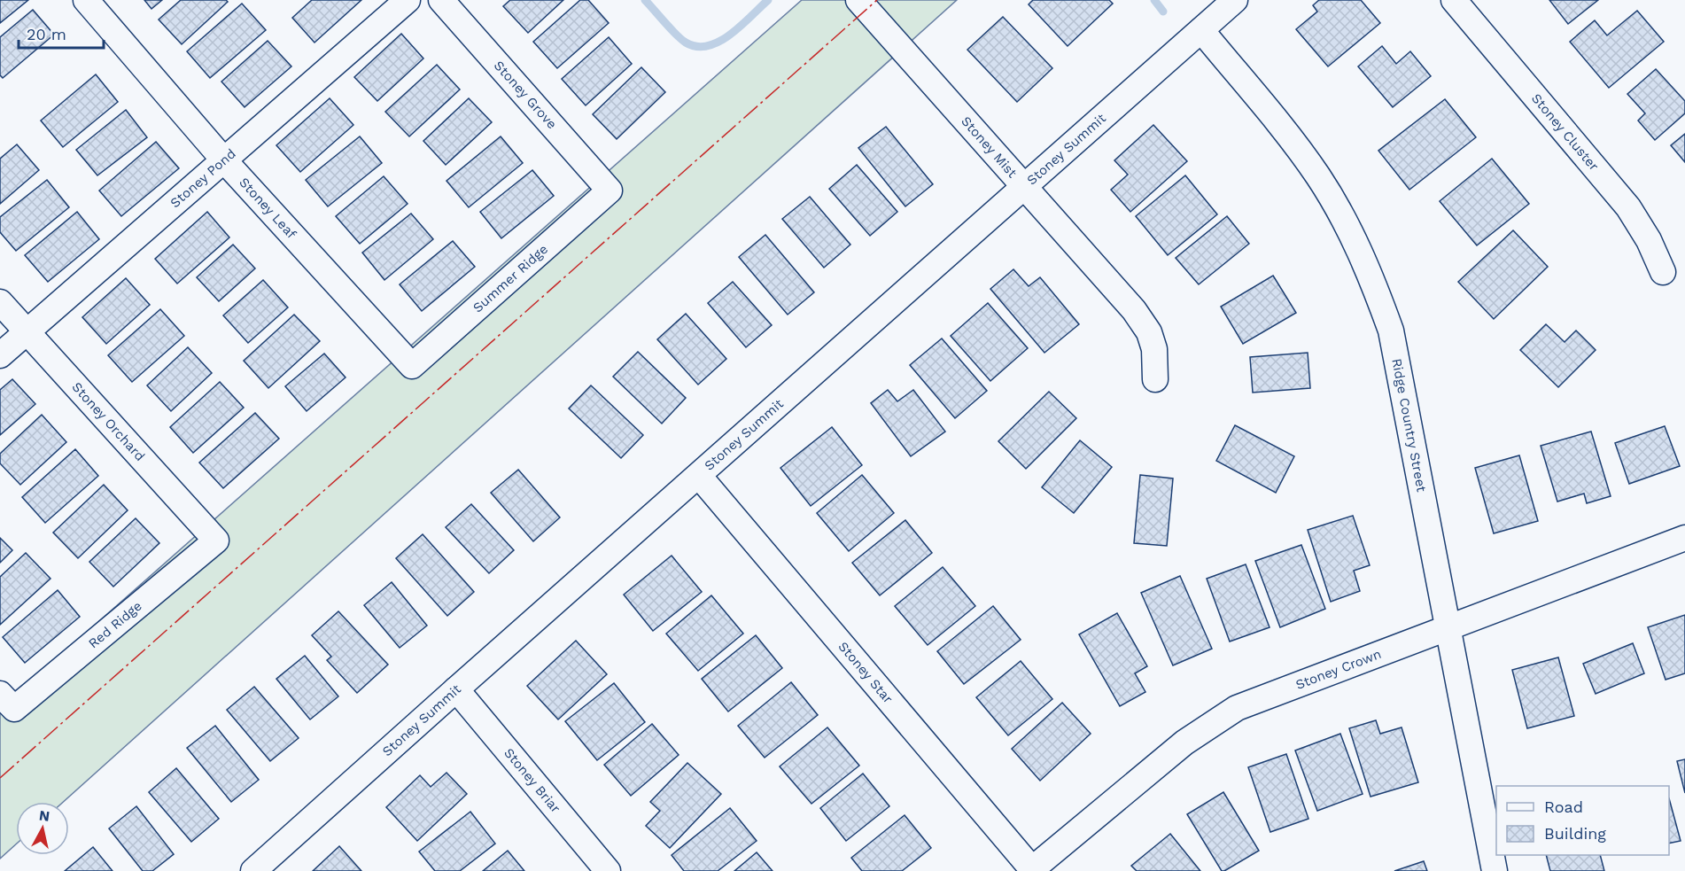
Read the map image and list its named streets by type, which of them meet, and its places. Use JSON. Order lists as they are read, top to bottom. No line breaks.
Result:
{"streets":{"street":["Stoney Grove","Stoney Cluster","Stoney Mist","Stoney Summit","Stoney Pond","Stoney Leaf","Summer Ridge","Stoney Orchard","Ridge Country Street","Red Ridge","Stoney Crown","Stoney Star","Stoney Briar"]},"crossings":[["Stoney Grove","Summer Ridge"],["Stoney Mist","Stoney Summit"],["Stoney Summit","Ridge Country Street"],["Stoney Summit","Stoney Star"],["Stoney Summit","Stoney Briar"],["Stoney Pond","Stoney Leaf"],["Stoney Pond","Stoney Orchard"],["Stoney Leaf","Summer Ridge"],["Stoney Orchard","Red Ridge"],["Ridge Country Street","Stoney Crown"],["Stoney Crown","Stoney Star"]],"legend":["Road","Building"],"scale_bar":"20 m","north":"top"}
